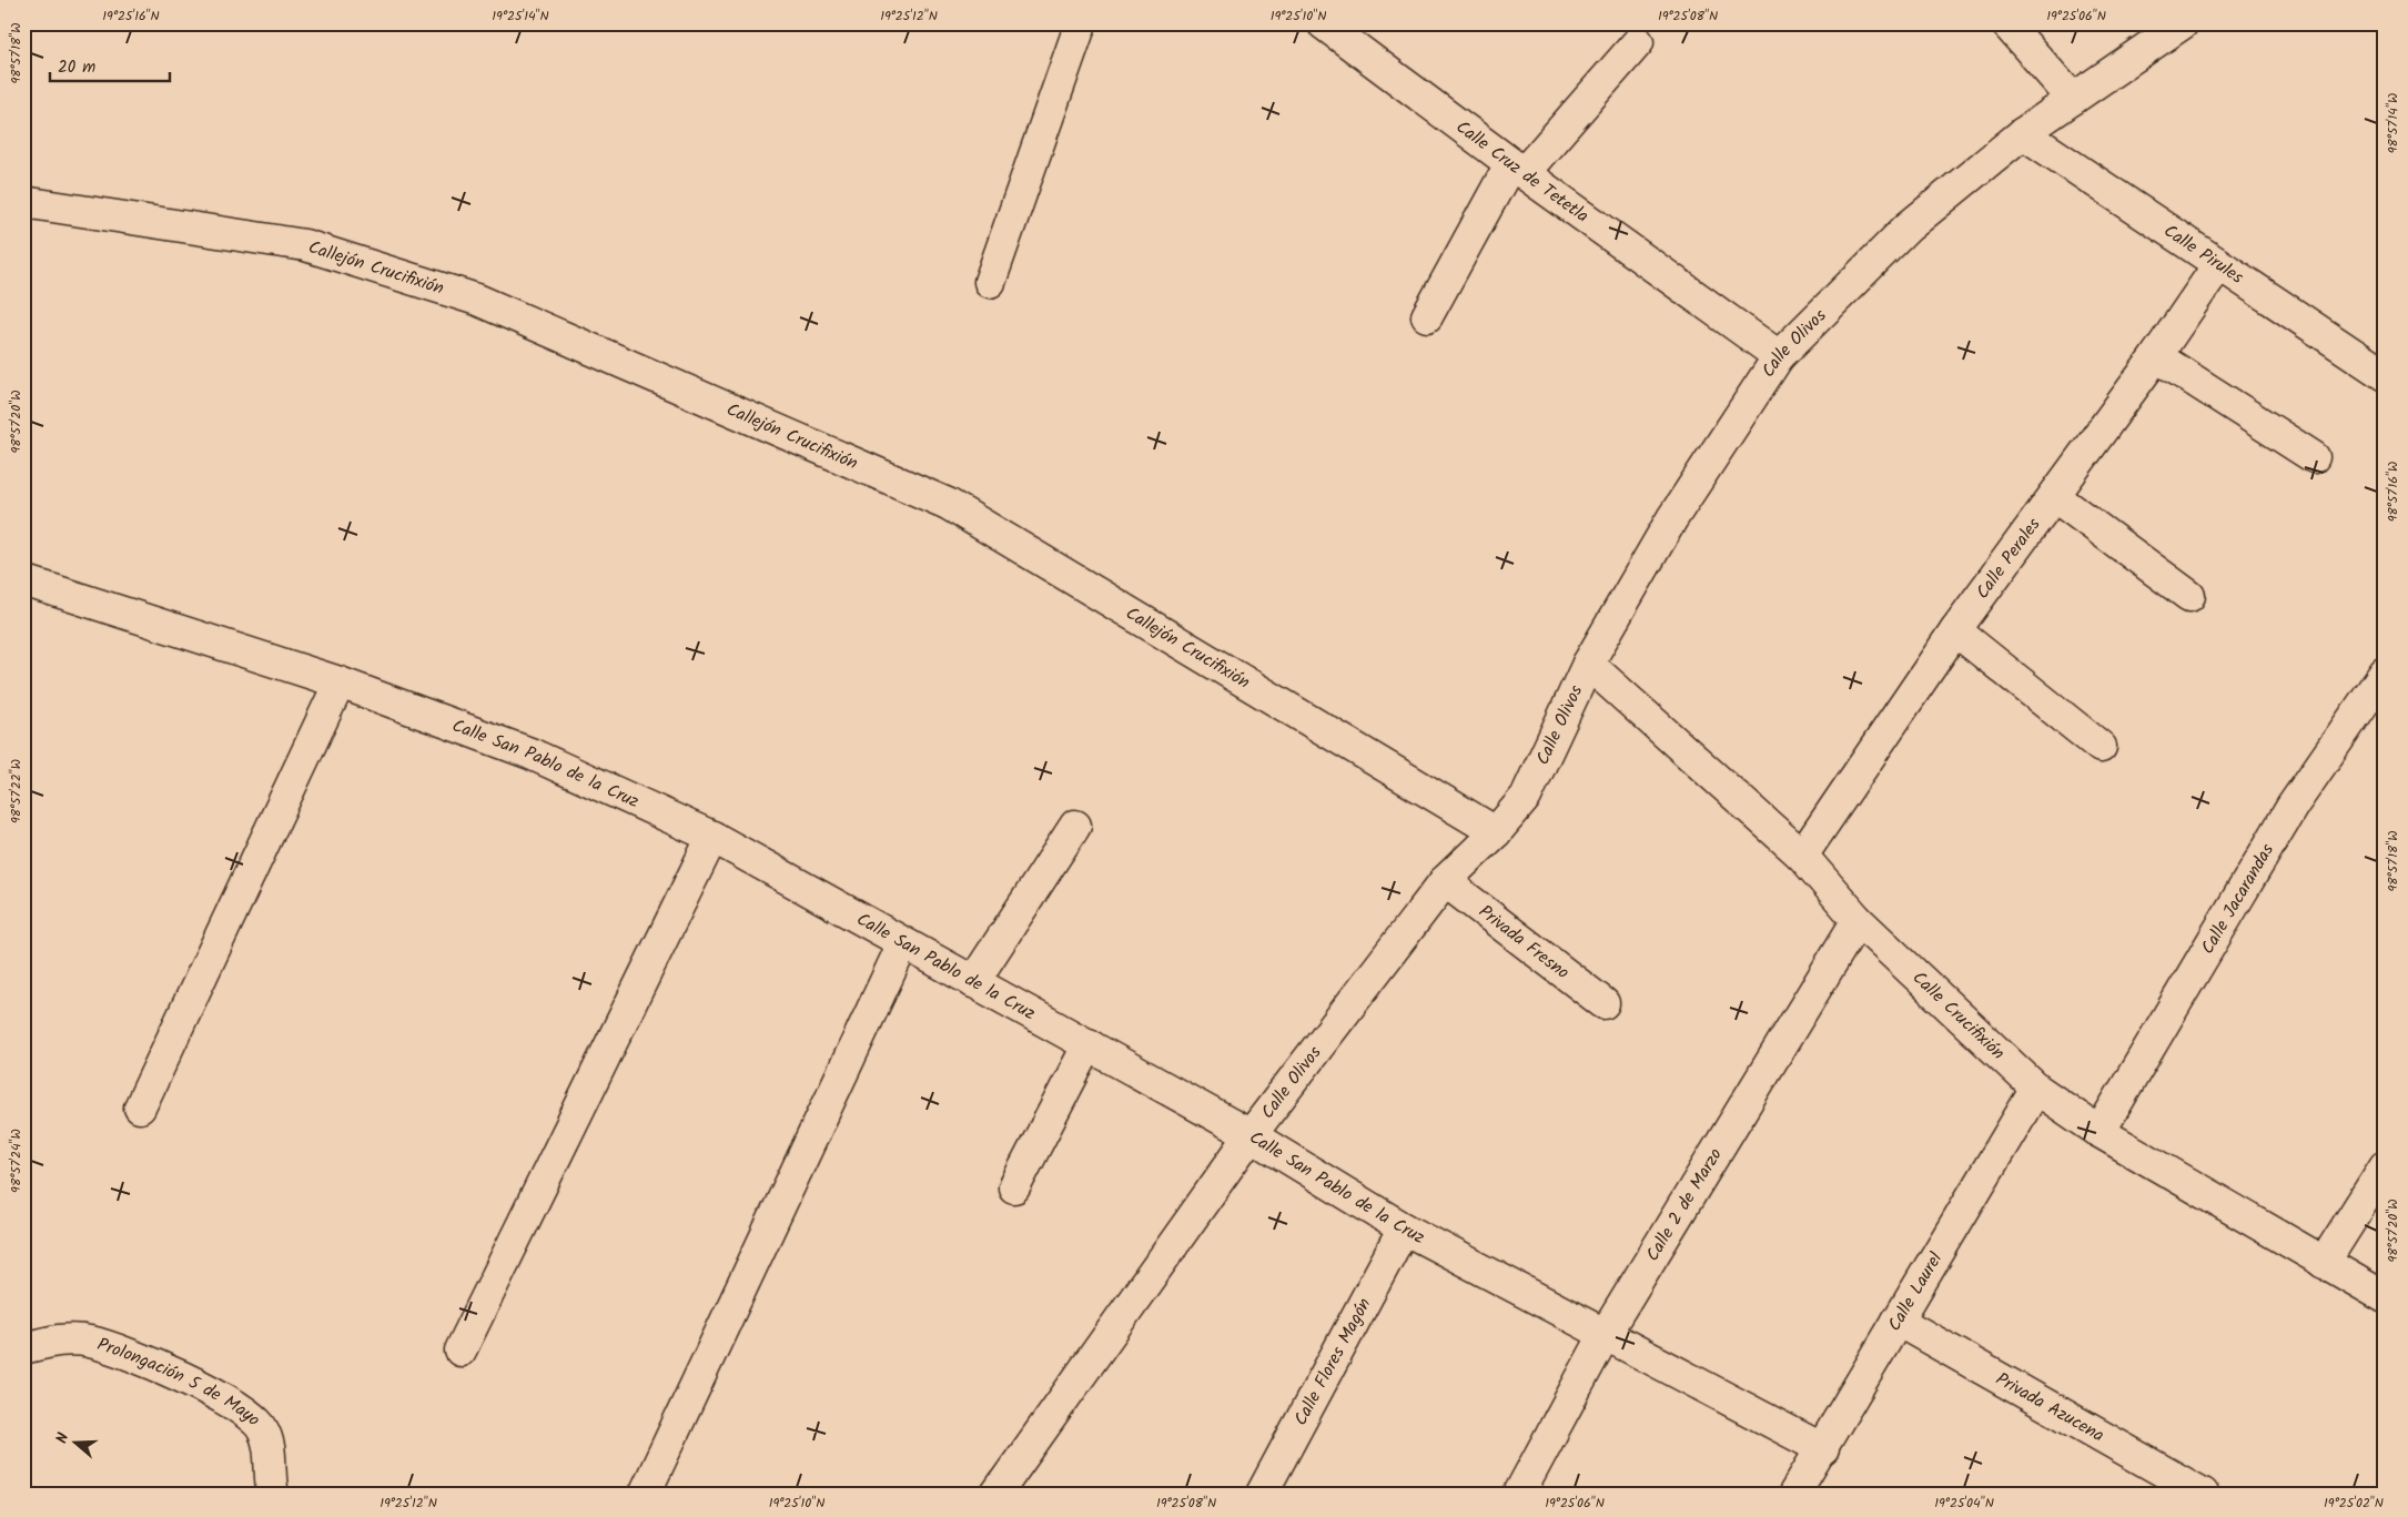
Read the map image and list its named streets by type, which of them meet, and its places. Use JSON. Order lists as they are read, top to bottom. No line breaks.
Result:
{"streets":{"street":["Calle Cruz de Tetetla","Calle Pirules","Callejón Crucifixión","Calle Olivos","Calle Perales","Calle San Pablo de la Cruz","Calle Jacarandas","Privada Fresno","Calle Crucifixión","Calle 2 de Marzo","Calle Laurel","Calle Flores Magón","Prolongación 5 de Mayo","Privada Azucena"]},"crossings":[["Calle Cruz de Tetetla","Calle Olivos"],["Calle Pirules","Calle Olivos"],["Calle Pirules","Calle Perales"],["Callejón Crucifixión","Calle Olivos"],["Calle Olivos","Calle San Pablo de la Cruz"],["Calle Olivos","Privada Fresno"],["Calle Olivos","Calle Crucifixión"],["Calle Perales","Calle Crucifixión"],["Calle San Pablo de la Cruz","Calle 2 de Marzo"],["Calle San Pablo de la Cruz","Calle Laurel"],["Calle San Pablo de la Cruz","Calle Flores Magón"],["Calle Jacarandas","Calle Crucifixión"],["Calle Crucifixión","Calle 2 de Marzo"],["Calle Crucifixión","Calle Laurel"],["Calle Laurel","Privada Azucena"]],"scale_bar":"20 m","north":"left","coordinates":["19°25'16\"N","19°25'14\"N","19°25'12\"N","19°25'10\"N","19°25'08\"N","19°25'06\"N","98°57'18\"W","98°57'14\"W","98°57'20\"W","98°57'16\"W","98°57'22\"W","98°57'24\"W","19°25'04\"N","19°25'02\"N"]}
